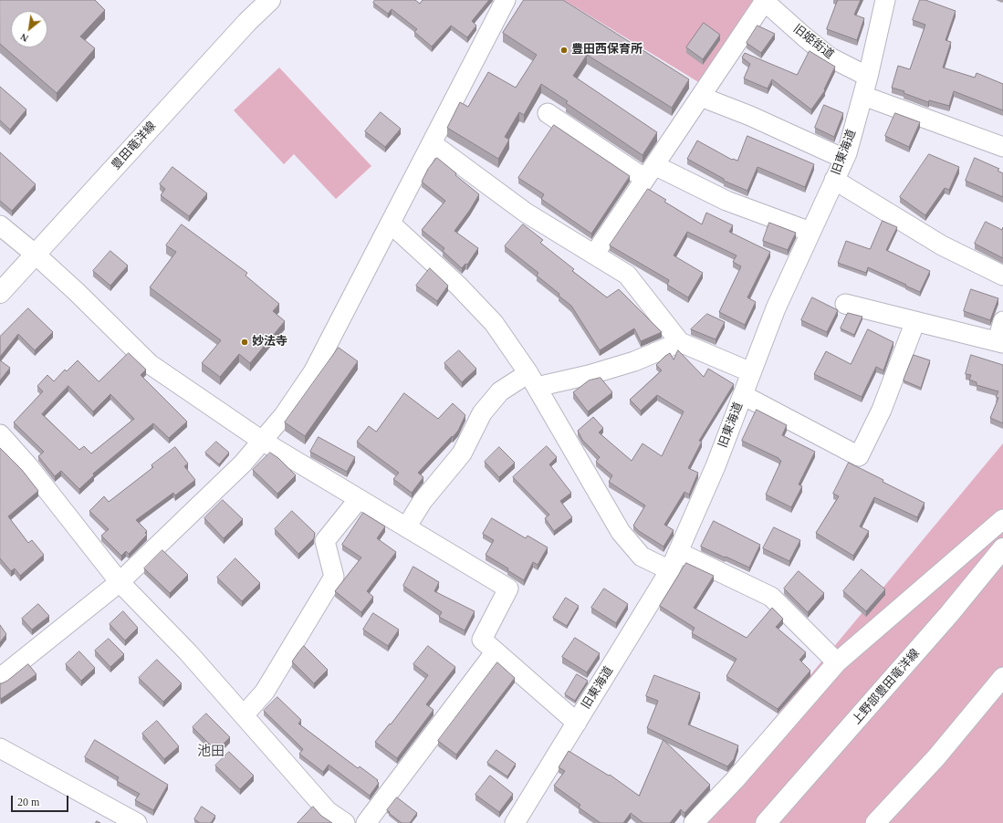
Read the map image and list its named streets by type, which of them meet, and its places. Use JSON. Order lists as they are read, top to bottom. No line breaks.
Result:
{"streets":{"main road":["豊田竜洋線","上野部豊田竜洋線"],"street":["旧姫街道","旧東海道"]},"crossings":[["旧姫街道","旧東海道"]],"districts":["池田"],"places":["豊田西保育所","妙法寺"],"scale_bar":"20 m","north":"bottom left"}
